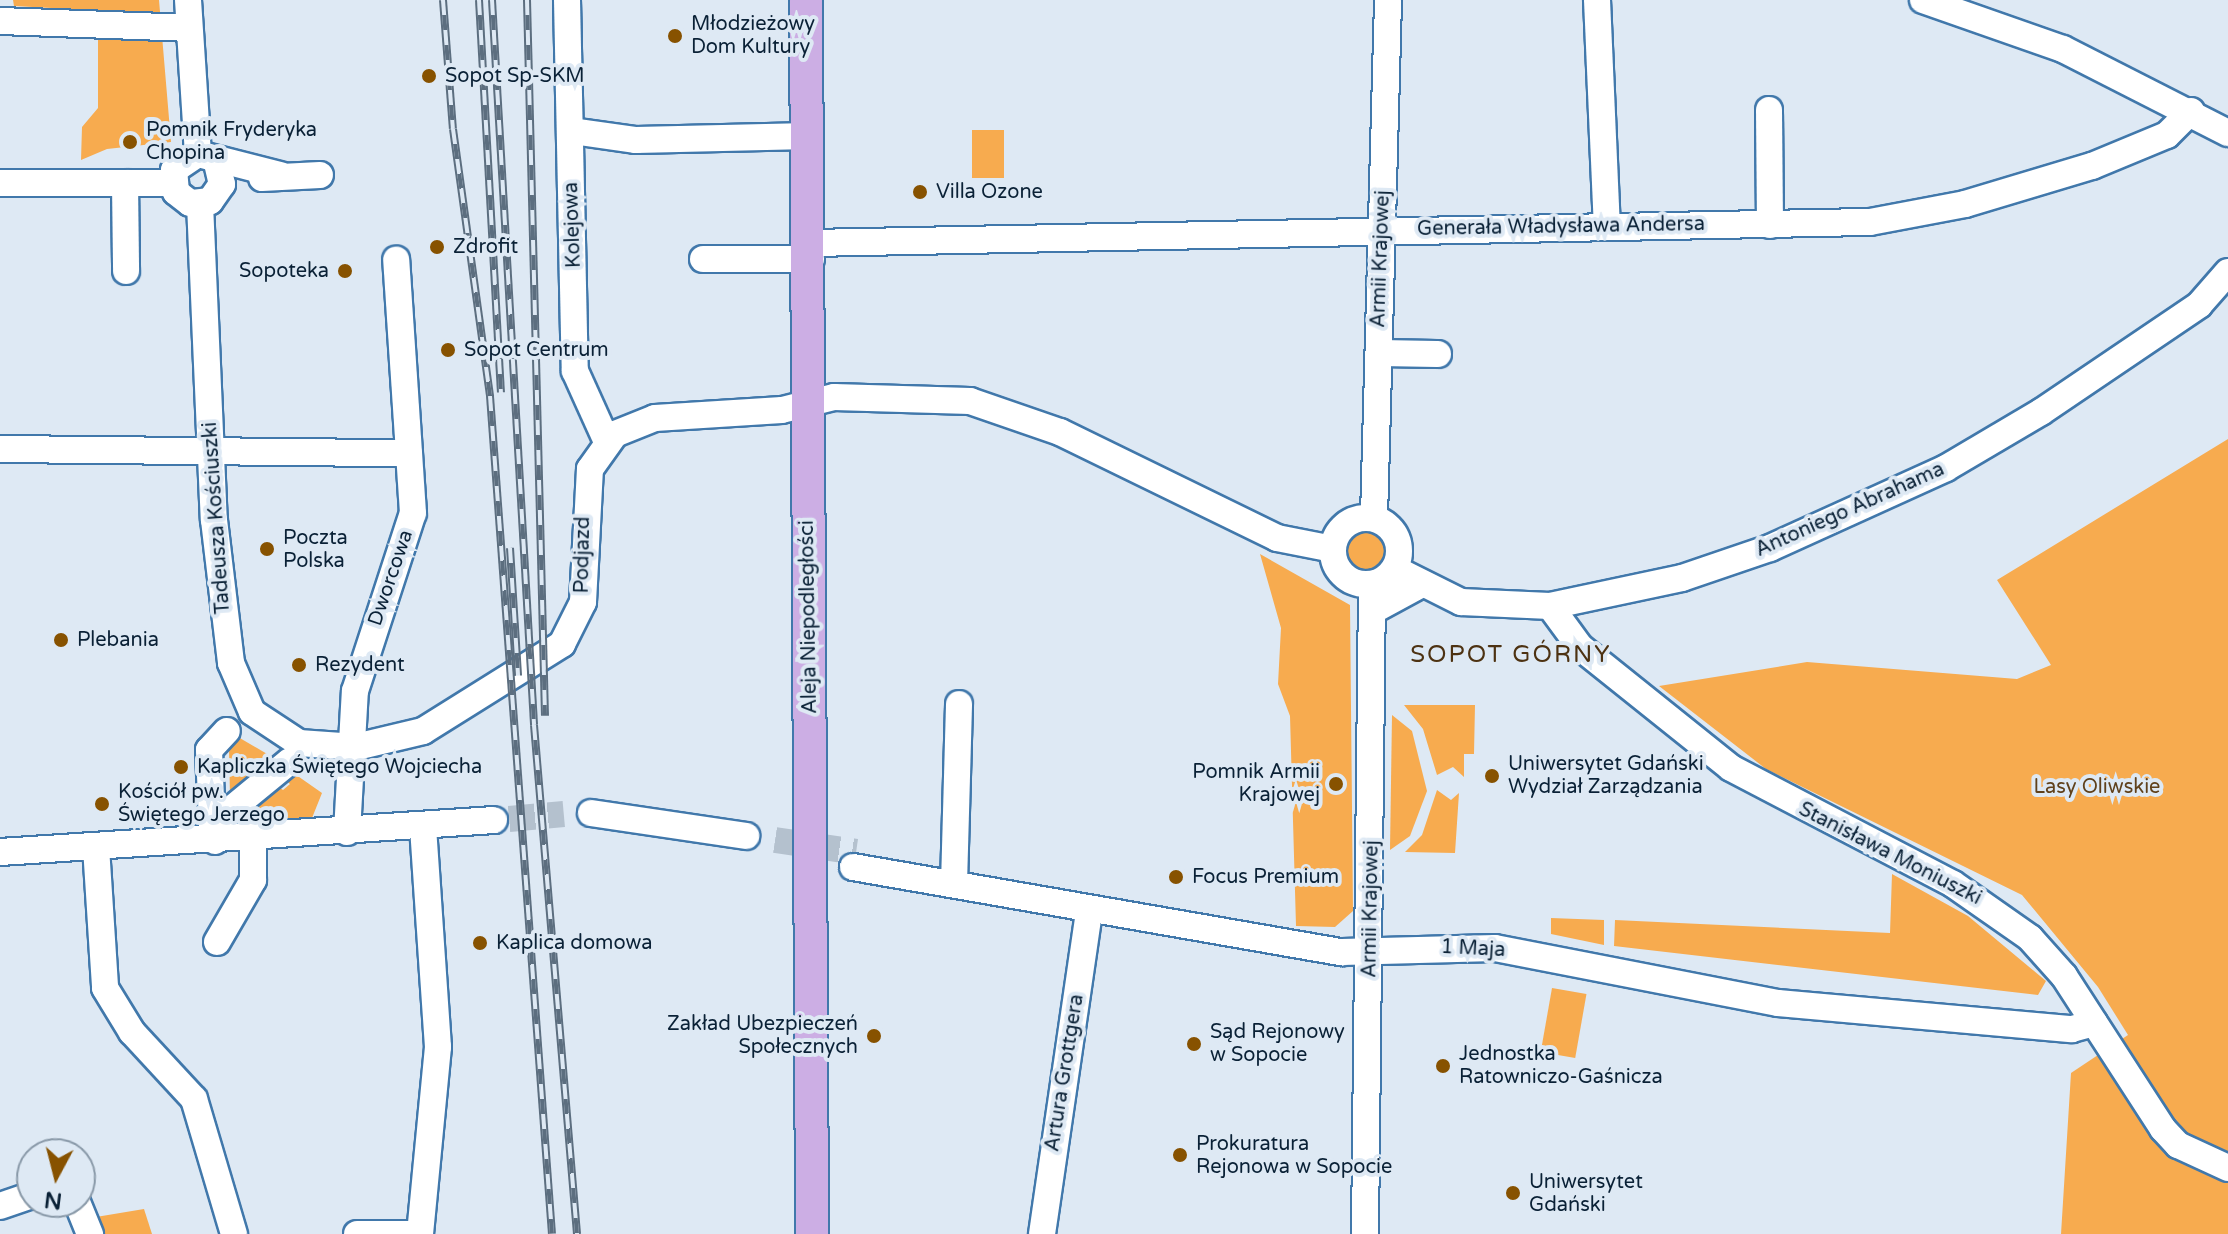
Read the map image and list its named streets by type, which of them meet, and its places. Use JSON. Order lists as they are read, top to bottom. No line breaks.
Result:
{"streets":{"main road":["Aleja Niepodległości"],"street":["Kolejowa","Generała Władysława Andersa","Armii Krajowej","Antoniego Abrahama","Tadeusza Kościuszki","Podjazd","Dworcowa","Stanisława Moniuszki","1 Maja","Artura Grottgera"]},"crossings":[["Kolejowa","Podjazd"],["Generała Władysława Andersa","Armii Krajowej"],["Generała Władysława Andersa","Aleja Niepodległości"],["Armii Krajowej","Antoniego Abrahama"],["Armii Krajowej","1 Maja"],["Antoniego Abrahama","Stanisława Moniuszki"],["Tadeusza Kościuszki","Podjazd"],["Tadeusza Kościuszki","Dworcowa"],["Podjazd","Dworcowa"],["Stanisława Moniuszki","1 Maja"],["1 Maja","Artura Grottgera"]],"districts":["SOPOT GÓRNY"],"parks":["Lasy Oliwskie"],"places":["Młodzieżowy Dom Kultury","Sopot Sp-SKM","Pomnik Fryderyka Chopina","Villa Ozone","Zdrofit","Sopoteka","Sopot Centrum","Poczta Polska","Plebania","Rezydent","Kapliczka Świętego Wojciecha","Uniwersytet Gdański Wydział Zarządzania","Pomnik Armii Krajowej","Kościół pw. Świętego Jerzego","Focus Premium","Kaplica domowa","Zakład Ubezpieczeń Społecznych","Sąd Rejonowy w Sopocie","Jednostka Ratowniczo-Gaśnicza","Prokuratura Rejonowa w Sopocie","Uniwersytet Gdański"],"north":"bottom"}
